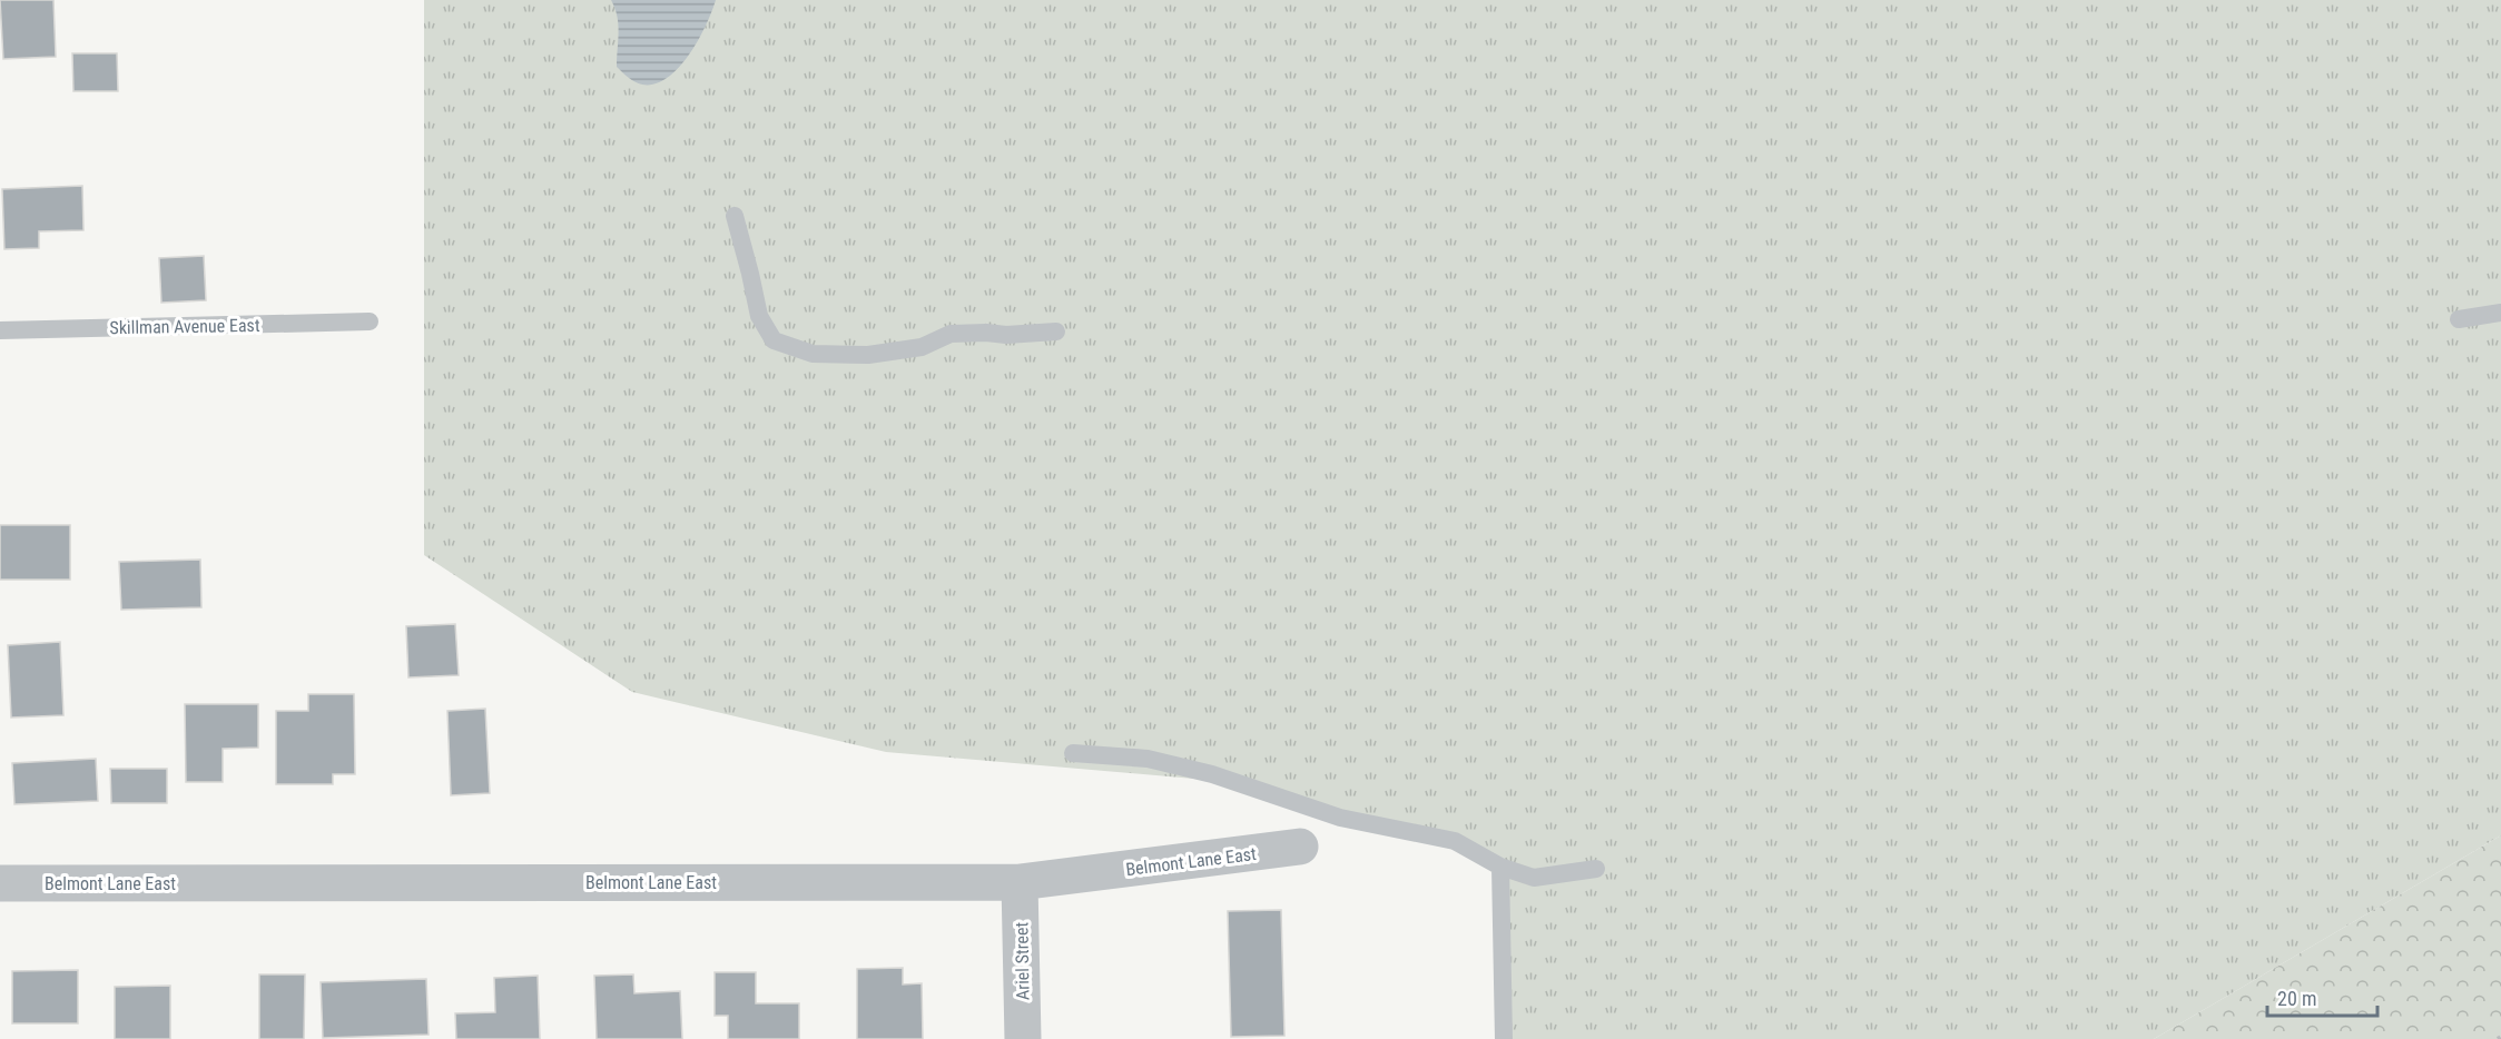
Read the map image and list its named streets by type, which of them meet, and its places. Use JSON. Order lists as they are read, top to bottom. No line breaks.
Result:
{"streets":{"street":["Belmont Lane East","Ariel Street"],"lane":["Skillman Avenue East"]},"crossings":[["Belmont Lane East","Ariel Street"]],"scale_bar":"20 m"}
